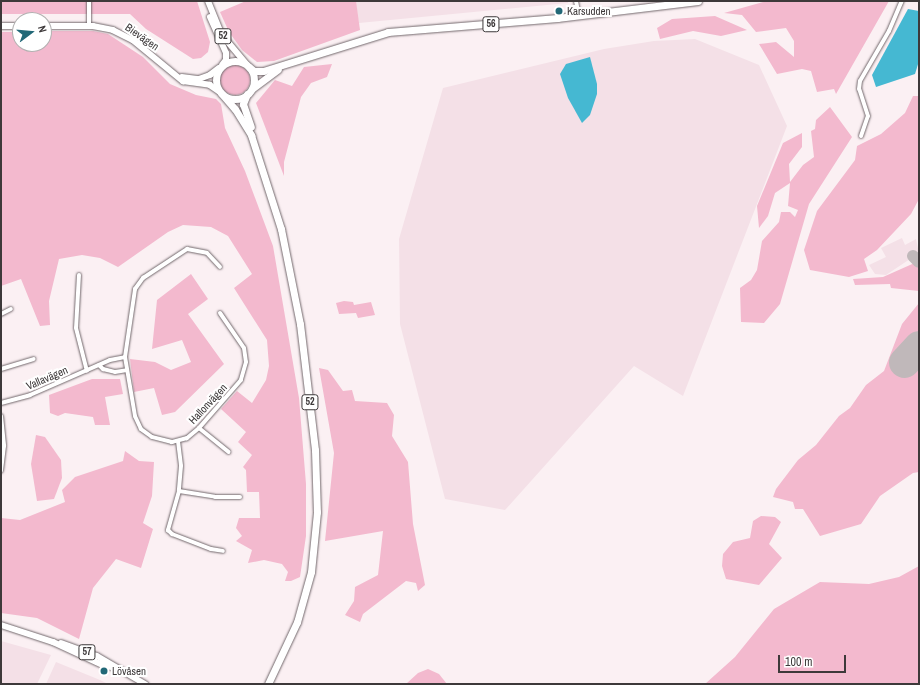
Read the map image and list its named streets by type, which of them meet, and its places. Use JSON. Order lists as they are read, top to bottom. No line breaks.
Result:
{"streets":{"highway":["56","52"],"main road":["57"],"street":["Bievägen","Vallavägen","Hallonvägen"]},"crossings":[["56","52"],["56","Bievägen"],["52","Bievägen"]],"places":["Karsudden","Lövåsen"],"scale_bar":"100 m","north":"right"}
